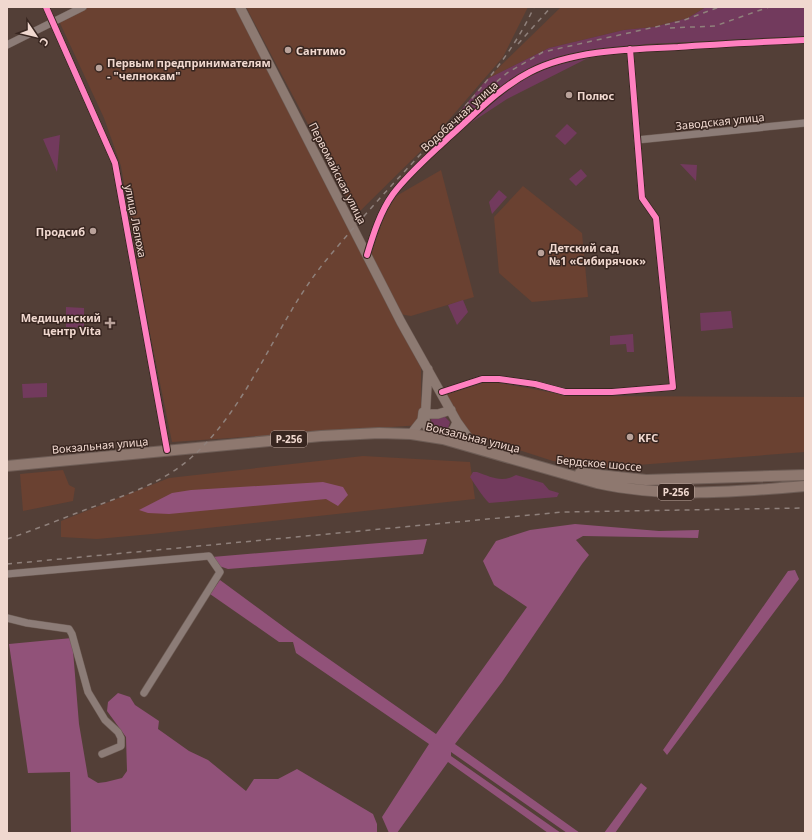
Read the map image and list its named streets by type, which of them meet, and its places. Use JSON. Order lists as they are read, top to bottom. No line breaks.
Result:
{"streets":{"highway":["Вокзальная улица","Р-256","Бердское шоссе"],"main road":["Первомайская улица"],"street":["Водобачная улица","Заводская улица","улица Лелюха"]},"crossings":[["Водобачная улица","Первомайская улица"],["Первомайская улица","Вокзальная улица"],["улица Лелюха","Вокзальная улица"],["Вокзальная улица","Бердское шоссе"]],"places":{"other":["Сантимо","Первым предпринимателям - \"челнокам\"","Полюс","Продсиб","Детский сад №1 «Сибирячок»","KFC"],"health":["Медицинский центр Vita"]},"north":"bottom right"}
